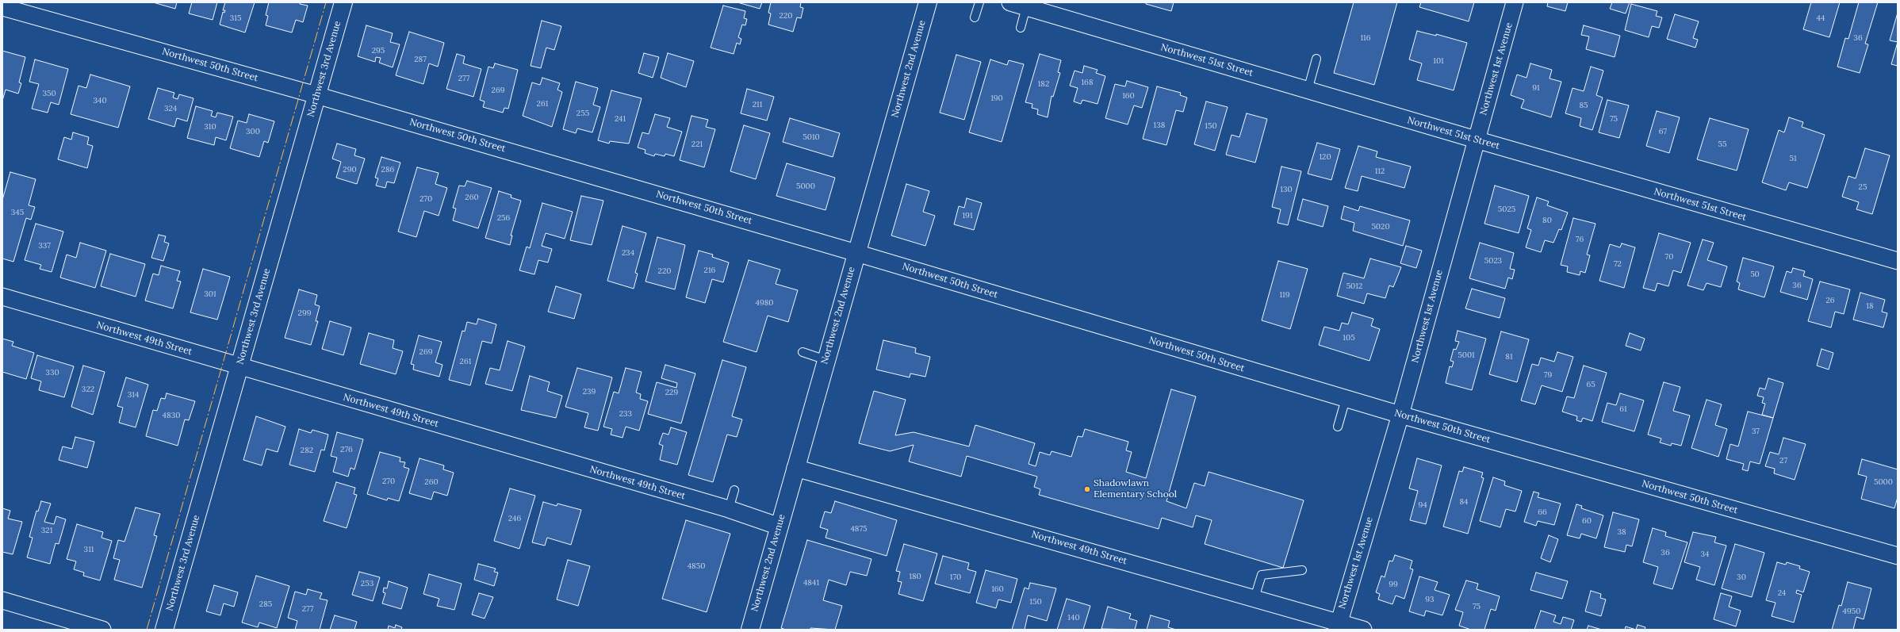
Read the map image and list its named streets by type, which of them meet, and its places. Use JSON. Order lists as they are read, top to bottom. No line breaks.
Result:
{"streets":{"street":["Northwest 51st Street","Northwest 50th Street","Northwest 3rd Avenue","Northwest 2nd Avenue","Northwest 1st Avenue","Northwest 49th Street"]},"crossings":[["Northwest 51st Street","Northwest 1st Avenue"],["Northwest 50th Street","Northwest 3rd Avenue"],["Northwest 50th Street","Northwest 2nd Avenue"],["Northwest 50th Street","Northwest 1st Avenue"],["Northwest 3rd Avenue","Northwest 49th Street"],["Northwest 2nd Avenue","Northwest 49th Street"],["Northwest 1st Avenue","Northwest 49th Street"]],"places":["Shadowlawn Elementary School"],"house_numbers":["220","315","44","116","36","295","287","101","277","168","182","91","269","350","160","190","340","261","211","85","324","255","241","75","138","150","310","300","67","5010","221","55","120","51","290","286","112","5000","25","130","260","270","5025","345","191","256","80","5020","76","337","234","70","5023","72","216","220","50","36","5012","301","119","26","4980","18","299","105","269","5001","81","261","330","79","65","322","239","229","314","61","233","4830","37","276","282","27","270","260","5000","84","94","66","246","60","4875","321","38","311","36","34","4850","180","170","30","4841","253","99","160","24","93","150","285","75","277","4950","140"]}
